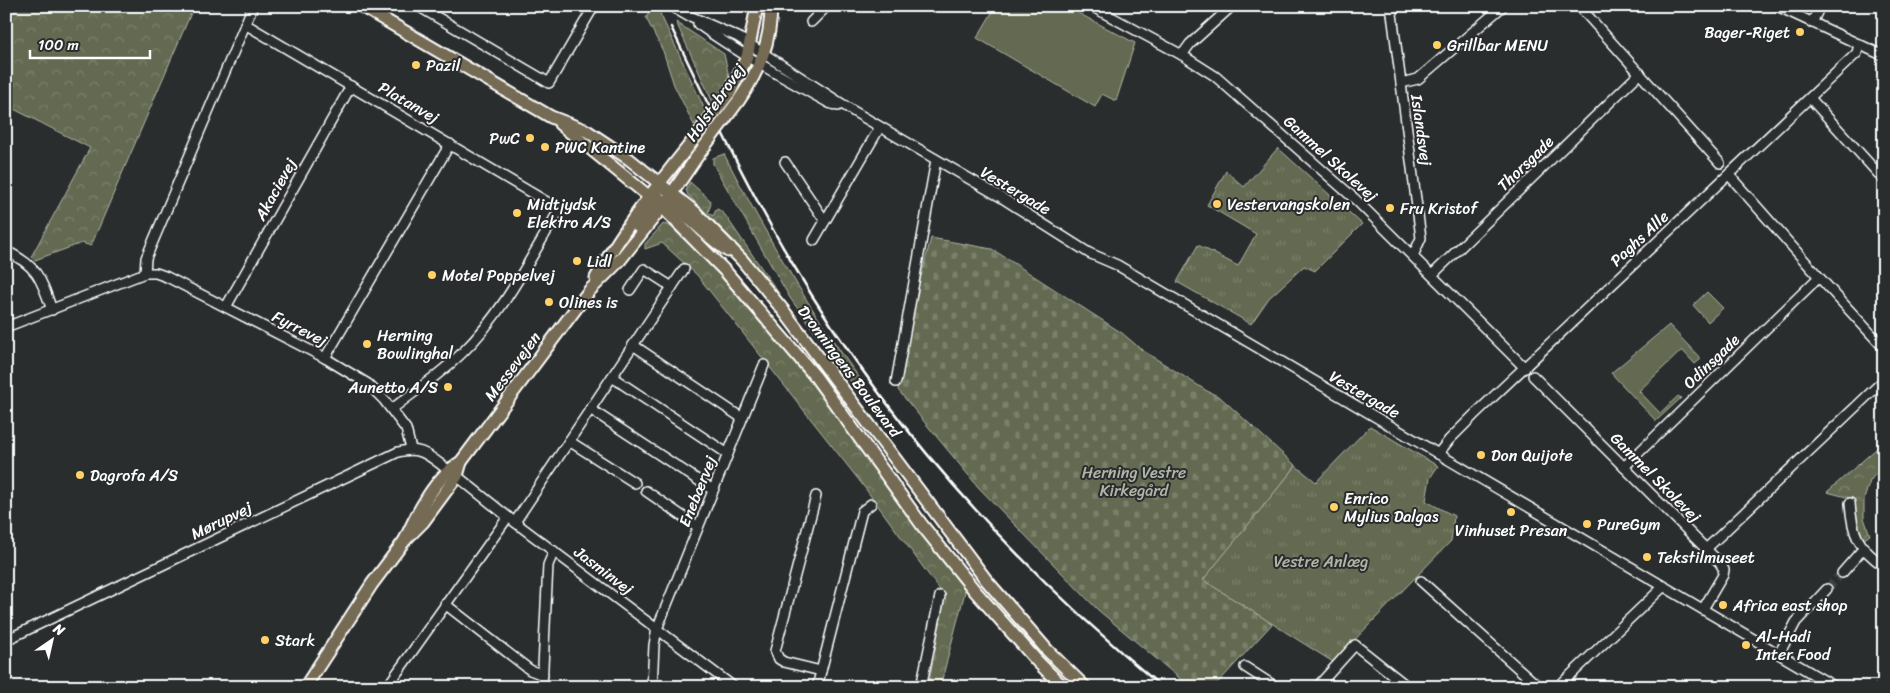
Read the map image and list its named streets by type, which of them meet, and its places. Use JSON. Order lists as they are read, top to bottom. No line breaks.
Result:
{"streets":{"main road":["Holstebrovej","Messevejen","Dronningens Boulevard"],"street":["Platanvej","Islandsvej","Gammel Skolevej","Thorsgade","Akacievej","Vestergade","Paghs Alle","Fyrrevej","Odinsgade","Enebærvej","Mørupvej","Jasminvej"]},"crossings":[["Platanvej","Akacievej"],["Platanvej","Fyrrevej"],["Holstebrovej","Vestergade"],["Holstebrovej","Messevejen"],["Holstebrovej","Dronningens Boulevard"],["Islandsvej","Gammel Skolevej"],["Gammel Skolevej","Thorsgade"],["Gammel Skolevej","Vestergade"],["Gammel Skolevej","Paghs Alle"],["Gammel Skolevej","Odinsgade"],["Akacievej","Fyrrevej"],["Vestergade","Paghs Alle"],["Fyrrevej","Mørupvej"],["Messevejen","Dronningens Boulevard"],["Messevejen","Jasminvej"],["Enebærvej","Jasminvej"]],"parks":["Herning Vestre Kirkegård","Vestre Anlæg"],"places":["Bager-Riget","Grillbar MENU","Pazil","PwC","PWC Kantine","Vestervangskolen","Fru Kristof","Midtjydsk Elektro A/S","Lidl","Motel Poppelvej","Olines is","Herning Bowlinghal","Aunetto A/S","Don Quijote","Dagrofa A/S","Enrico Mylius Dalgas","Vinhuset Presan","PureGym","Tekstilmuseet","Africa east shop","Stark","Al-Hadi Inter Food"],"scale_bar":"100 m","north":"top right"}
